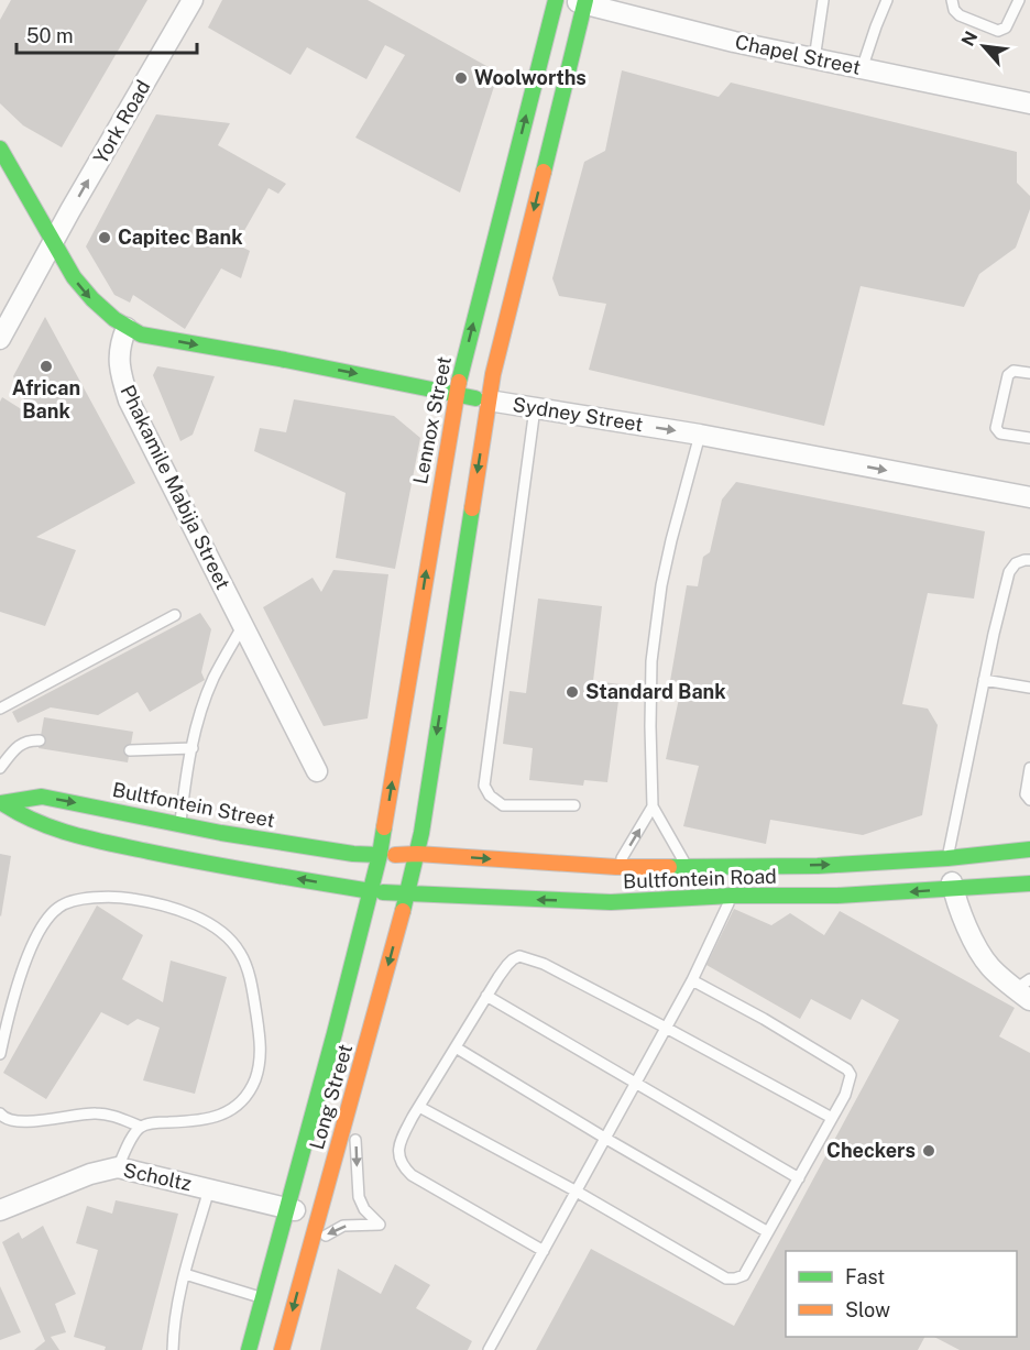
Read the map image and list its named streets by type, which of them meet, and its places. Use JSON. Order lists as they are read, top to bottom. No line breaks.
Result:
{"streets":{"main road":["Sydney Street","Lennox Street","Bultfontein Street","Bultfontein Road","Long Street"],"street":["Chapel Street","York Road","Phakamile Mabija Street","Scholtz"]},"crossings":[["Sydney Street","Lennox Street"],["Sydney Street","Phakamile Mabija Street"],["Lennox Street","Bultfontein Street"],["Lennox Street","Bultfontein Road"],["Lennox Street","Long Street"],["Bultfontein Street","Bultfontein Road"],["Bultfontein Street","Long Street"],["Bultfontein Road","Long Street"],["Long Street","Scholtz"]],"one_way":["York Road","Sydney Street"],"places":["Woolworths","Capitec Bank","African Bank","Standard Bank","Checkers"],"legend":["Fast","Slow"],"scale_bar":"50 m","north":"top left"}
